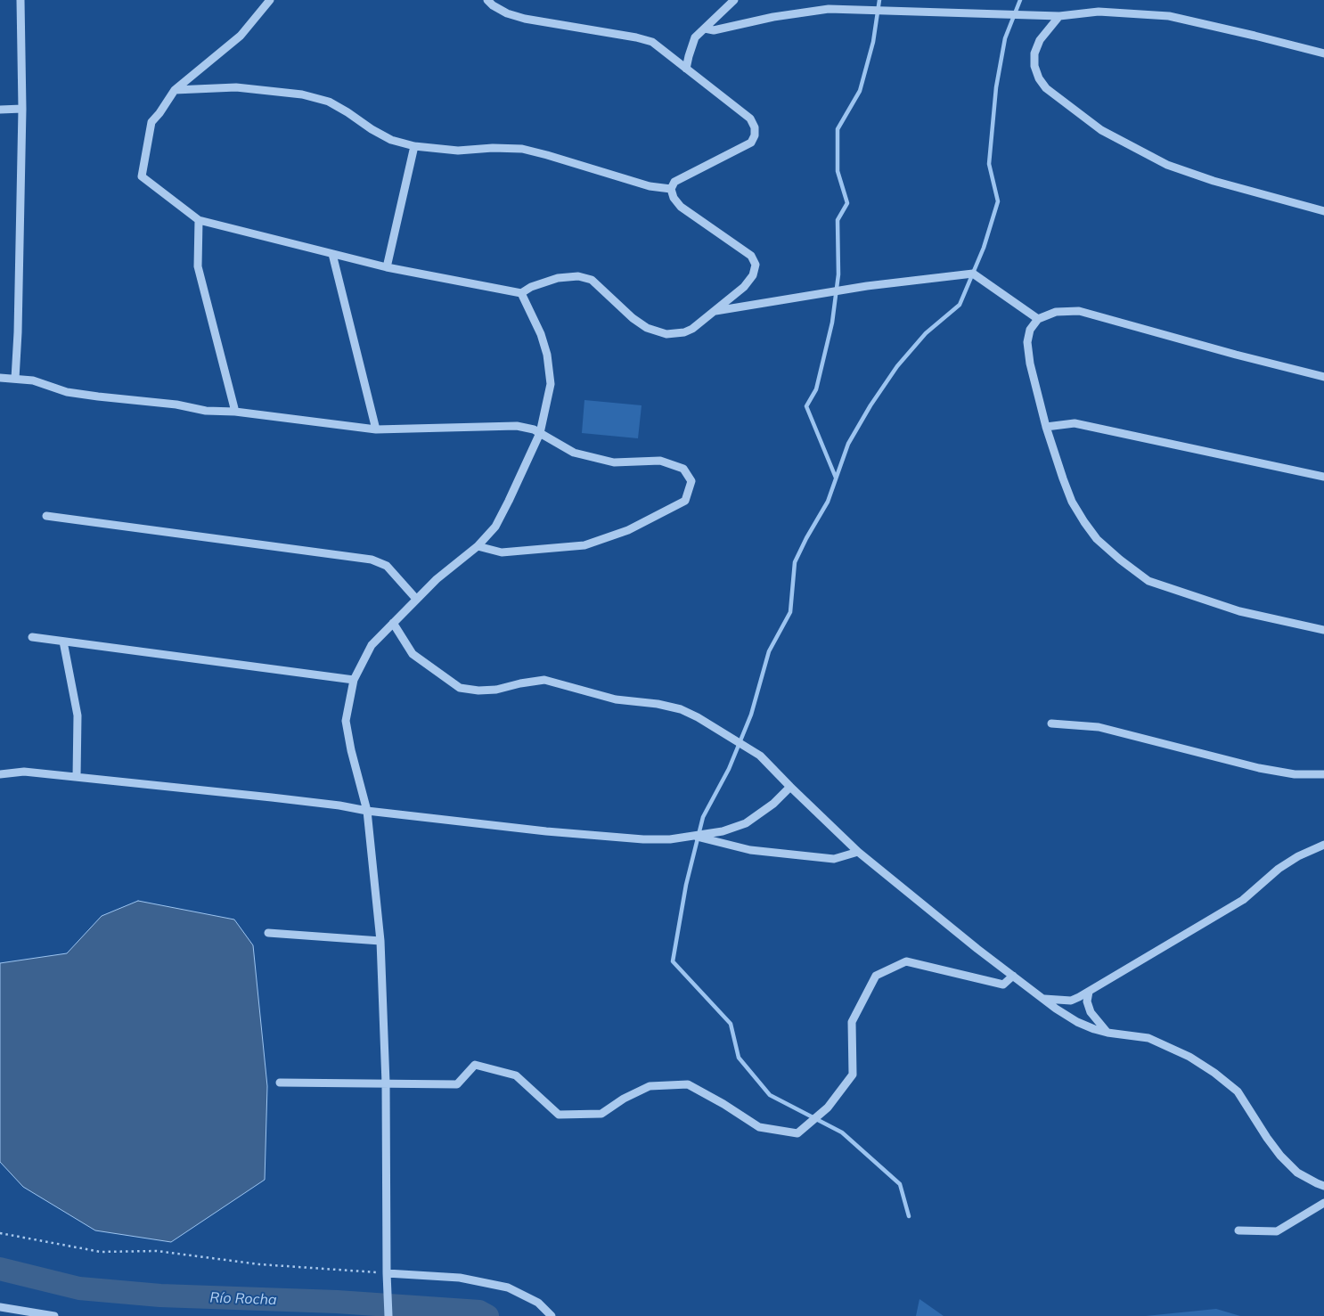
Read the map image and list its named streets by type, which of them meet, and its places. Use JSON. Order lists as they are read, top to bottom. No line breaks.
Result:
{"water":["Río Rocha"]}
